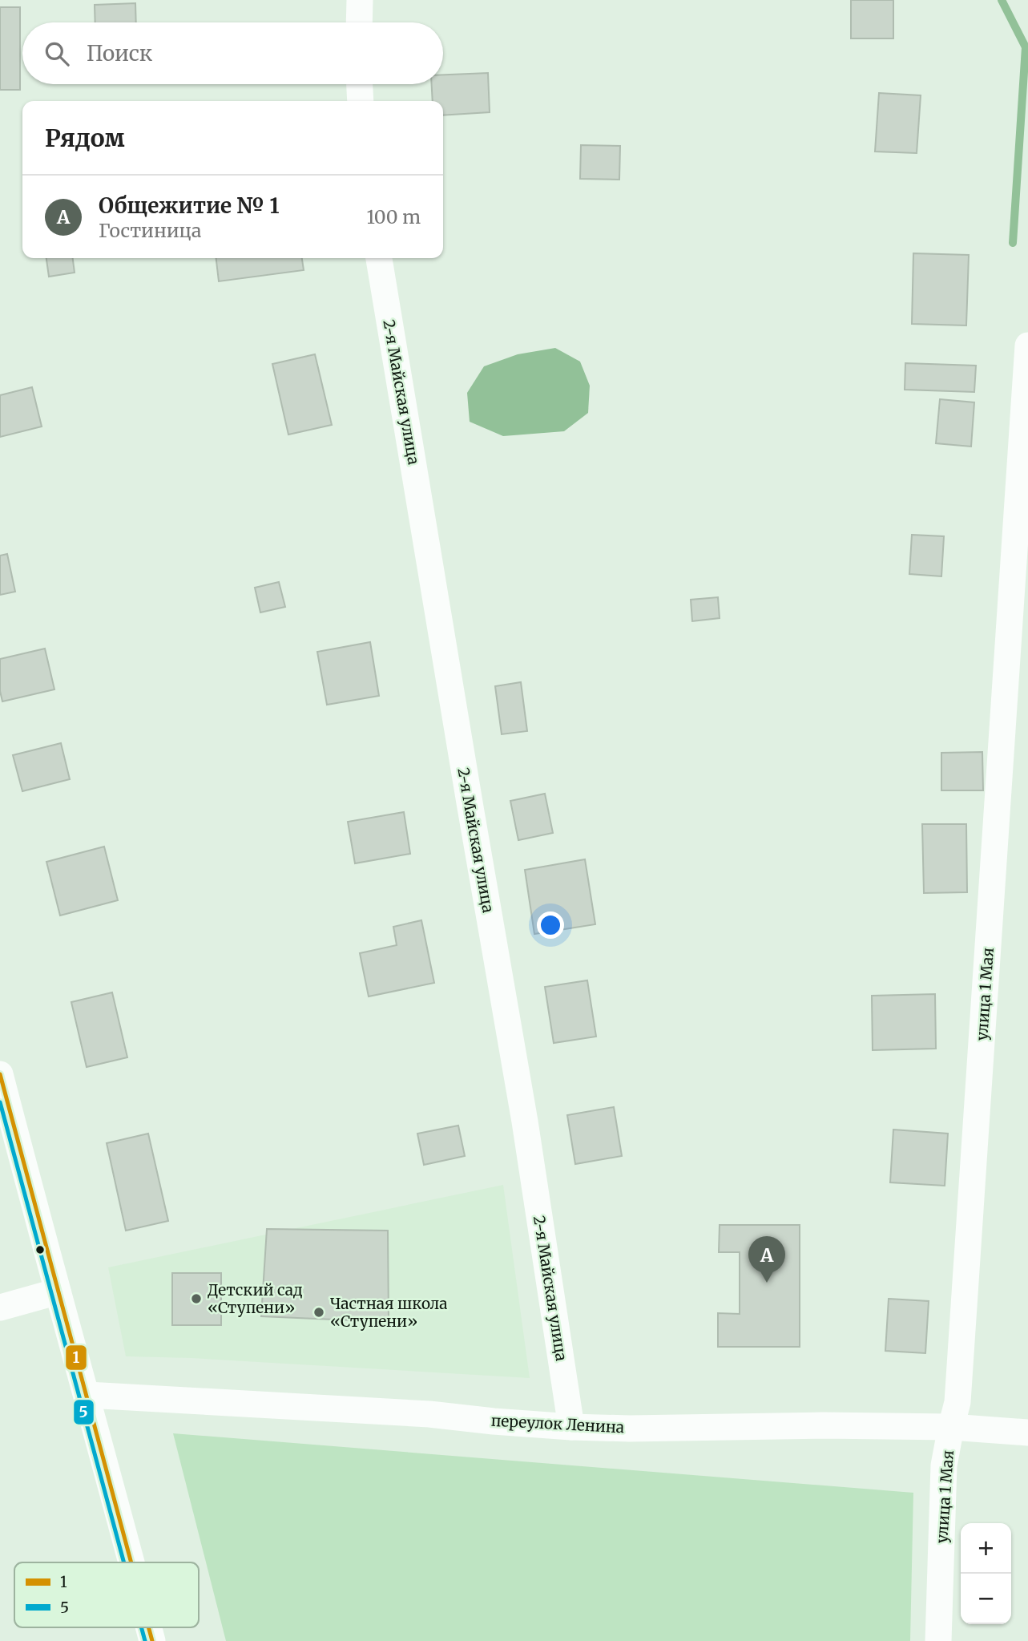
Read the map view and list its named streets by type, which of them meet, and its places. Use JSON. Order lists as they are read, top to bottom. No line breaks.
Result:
{"streets":{"street":["2-я Майская улица","улица 1 Мая","переулок Ленина"]},"crossings":[["2-я Майская улица","переулок Ленина"],["улица 1 Мая","переулок Ленина"]],"places":["Детский сад «Ступени»","Частная школа «Ступени»"],"lines":["transit line 1","transit line 5"],"legend":["1","5"],"page":{"search":"Поиск","heading":"Рядом","list":[{"mark":"A","name":"Общежитие № 1","note":"Гостиница","value":"100 m"}],"pins":"A","map_buttons":["+","−"]}}
